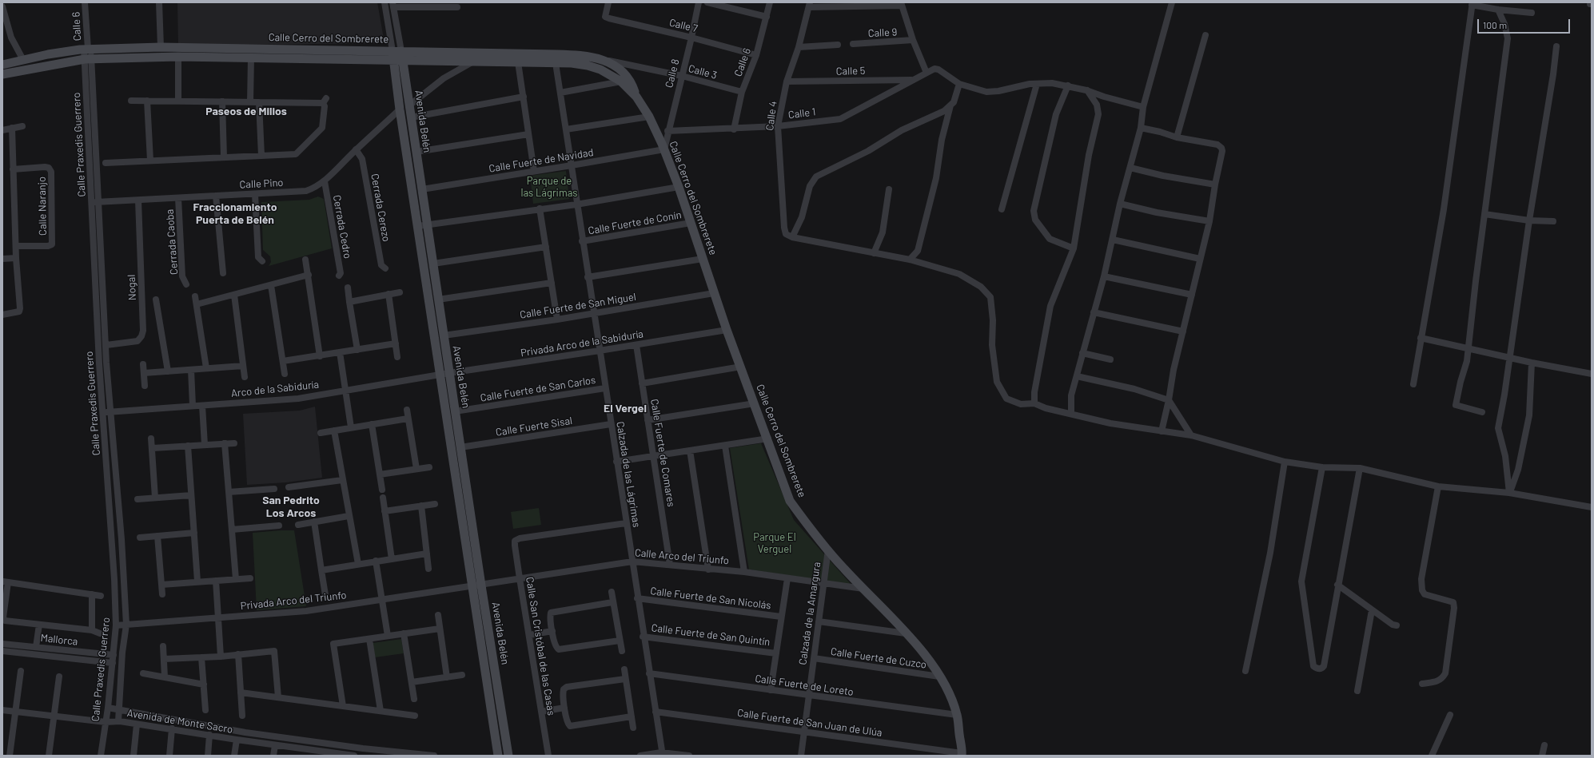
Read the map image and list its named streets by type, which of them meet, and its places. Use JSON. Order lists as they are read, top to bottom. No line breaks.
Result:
{"streets":{"main road":["Calle Cerro del Sombrerete","Avenida Belén"],"street":["Calle 7","Calle 6","Calle 9","Calle 5","Calle 3","Calle 8","Calle 1","Calle 4","Calle Praxedis Guerrero","Calle Fuerte de Navidad","Calle Pino","Calle Naranjo","Cerrada Cerezo","Calle Fuerte de Conín","Cerrada Cedro","Cerrada Caoba","Nogal","Calle Fuerte de San Miguel","Privada Arco de la Sabiduría","Arco de la Sabiduría","Calle Fuerte de San Carlos","Calle Fuerte Sisal","Calle Fuerte de Comares","Calzada de las Lágrimas","Calle Arco del Triunfo","Calle Fuerte de San Nicolás","Privada Arco del Triunfo","Calzada de la Amargura","Calle Fuerte de San Quintín","Mallorca","Calle San Cristóbal de las Casas","Calle Fuerte de Cuzco","Calle Fuerte de Loreto","Avenida de Monte Sacro","Calle Fuerte de San Juan de Ulúa"]},"crossings":[["Calle 7","Calle 6"],["Calle 7","Calle 8"],["Calle 6","Calle Cerro del Sombrerete"],["Calle 6","Calle 3"],["Calle 6","Calle 1"],["Calle 6","Calle Praxedis Guerrero"],["Calle Cerro del Sombrerete","Calle 3"],["Calle Cerro del Sombrerete","Calle 8"],["Calle Cerro del Sombrerete","Avenida Belén"],["Calle Cerro del Sombrerete","Calle Praxedis Guerrero"],["Calle Cerro del Sombrerete","Calle Fuerte de Navidad"],["Calle Cerro del Sombrerete","Calle Fuerte de Conín"],["Calle Cerro del Sombrerete","Calle Fuerte de San Miguel"],["Calle Cerro del Sombrerete","Privada Arco de la Sabiduría"],["Calle Cerro del Sombrerete","Calzada de las Lágrimas"],["Calle Cerro del Sombrerete","Calle Arco del Triunfo"],["Calle Cerro del Sombrerete","Calzada de la Amargura"],["Calle Cerro del Sombrerete","Calle Fuerte de Cuzco"],["Calle Cerro del Sombrerete","Calle Fuerte de Loreto"],["Calle Cerro del Sombrerete","Calle Fuerte de San Juan de Ulúa"],["Calle 5","Calle 1"],["Calle 5","Calle 4"],["Calle 3","Calle 8"],["Calle 8","Calle 1"],["Calle 8","Calle Fuerte de Navidad"],["Calle 1","Calle 4"],["Avenida Belén","Calle Fuerte de Navidad"],["Avenida Belén","Calle Pino"],["Avenida Belén","Calle Fuerte de San Miguel"],["Avenida Belén","Privada Arco de la Sabiduría"],["Avenida Belén","Arco de la Sabiduría"],["Avenida Belén","Calle Fuerte de San Carlos"],["Avenida Belén","Calle Fuerte Sisal"],["Avenida Belén","Calle Arco del Triunfo"],["Avenida Belén","Privada Arco del Triunfo"],["Calle Praxedis Guerrero","Calle Pino"],["Calle Praxedis Guerrero","Nogal"],["Calle Praxedis Guerrero","Arco de la Sabiduría"],["Calle Praxedis Guerrero","Privada Arco del Triunfo"],["Calle Praxedis Guerrero","Mallorca"],["Calle Praxedis Guerrero","Avenida de Monte Sacro"],["Calle Fuerte de Navidad","Calzada de las Lágrimas"],["Calle Pino","Cerrada Cerezo"],["Calle Pino","Cerrada Cedro"],["Calle Pino","Cerrada Caoba"],["Calle Pino","Nogal"],["Calle Fuerte de Conín","Calzada de las Lágrimas"],["Calle Fuerte de San Miguel","Calzada de las Lágrimas"],["Privada Arco de la Sabiduría","Arco de la Sabiduría"],["Privada Arco de la Sabiduría","Calle Fuerte de Comares"],["Privada Arco de la Sabiduría","Calzada de las Lágrimas"],["Calle Fuerte de San Carlos","Calzada de las Lágrimas"],["Calle Fuerte Sisal","Calzada de las Lágrimas"],["Calle Fuerte de Comares","Calle Arco del Triunfo"],["Calzada de las Lágrimas","Calle Arco del Triunfo"],["Calzada de las Lágrimas","Calle Fuerte de San Nicolás"],["Calzada de las Lágrimas","Calle Fuerte de San Quintín"],["Calzada de las Lágrimas","Calle San Cristóbal de las Casas"],["Calzada de las Lágrimas","Calle Fuerte de Loreto"],["Calzada de las Lágrimas","Calle Fuerte de San Juan de Ulúa"],["Calle Arco del Triunfo","Privada Arco del Triunfo"],["Calle Arco del Triunfo","Calzada de la Amargura"],["Calle Arco del Triunfo","Calle San Cristóbal de las Casas"],["Calzada de la Amargura","Calle Fuerte de Cuzco"],["Calzada de la Amargura","Calle Fuerte de Loreto"],["Calzada de la Amargura","Calle Fuerte de San Juan de Ulúa"]],"districts":["Paseos de Milios","Fraccionamiento Puerta de Belén","El Vergel","San Pedrito Los Arcos"],"parks":["Parque de las Lágrimas","Parque El Verguel"],"scale_bar":"100 m"}
